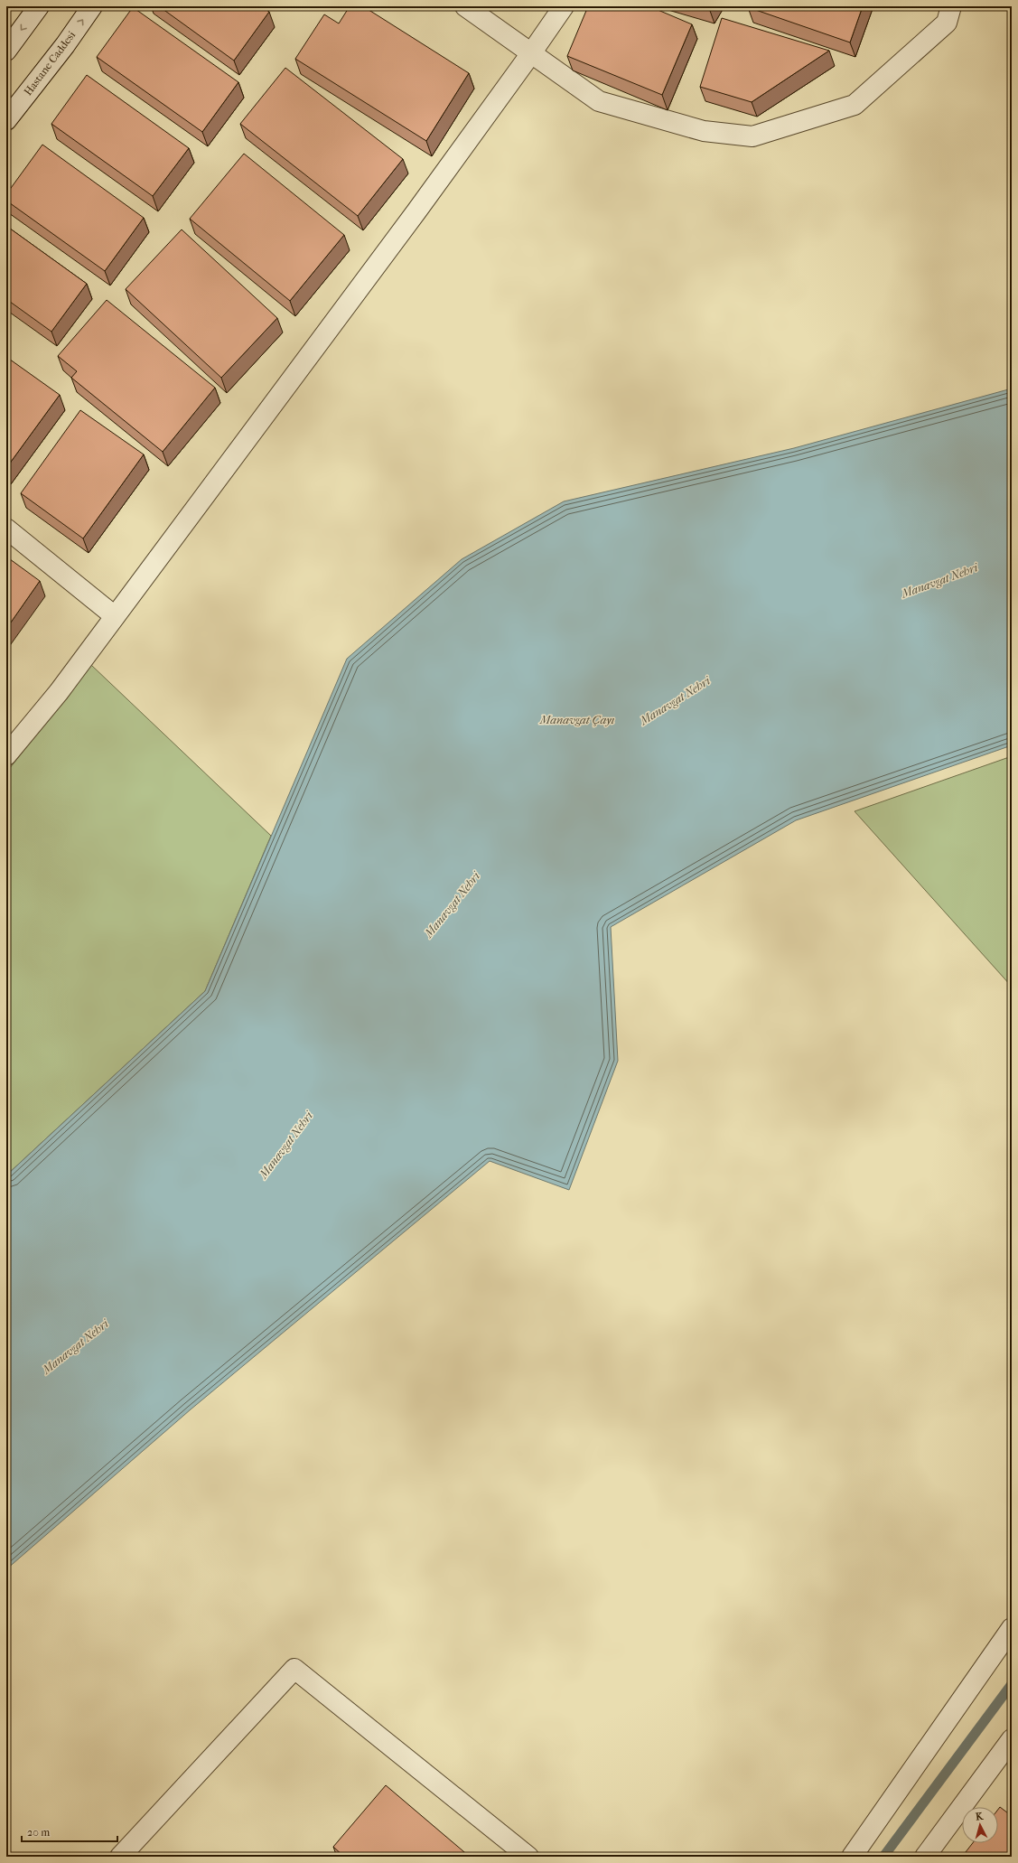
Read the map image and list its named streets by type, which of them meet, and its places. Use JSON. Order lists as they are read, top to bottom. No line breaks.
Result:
{"streets":{"street":["Hastane Caddesi"]},"water":["Manavgat Nehri","Manavgat Çayı"],"scale_bar":"20 m","north":"top"}
